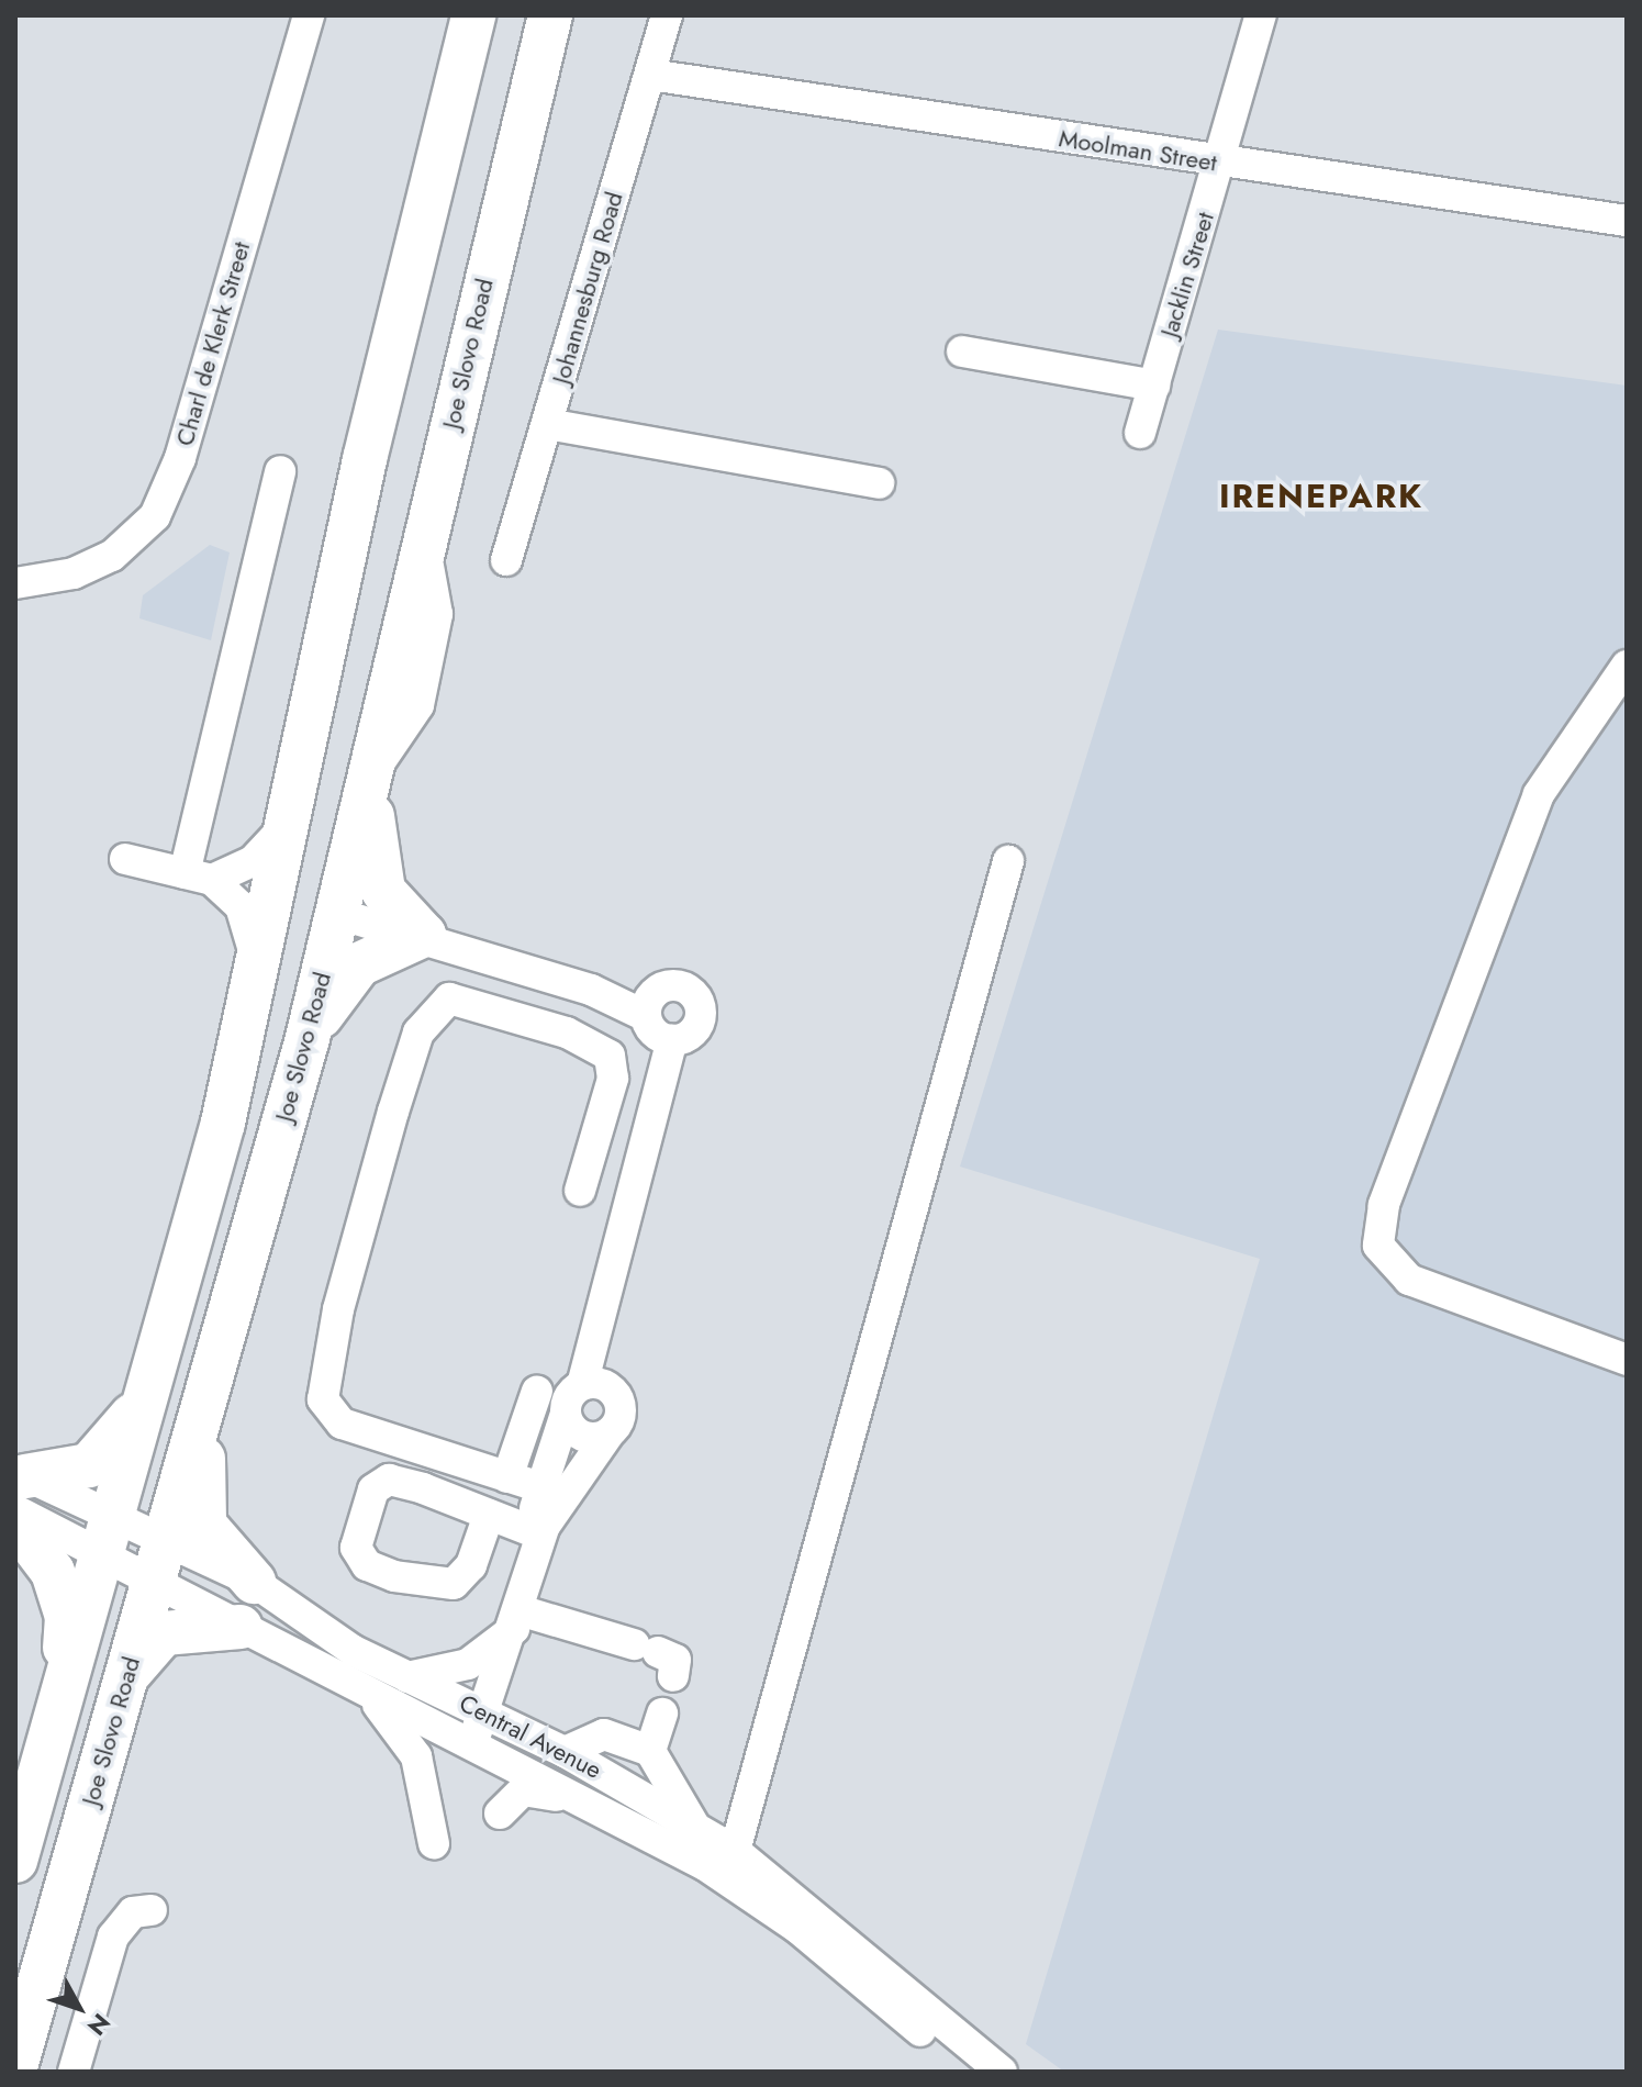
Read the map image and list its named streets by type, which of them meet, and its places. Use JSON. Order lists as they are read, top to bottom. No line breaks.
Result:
{"streets":{"highway":["Joe Slovo Road"],"street":["Moolman Street","Jacklin Street","Johannesburg Road","Charl de Klerk Street","Central Avenue"]},"crossings":[["Moolman Street","Jacklin Street"],["Moolman Street","Johannesburg Road"],["Joe Slovo Road","Central Avenue"]],"districts":["IRENEPARK"],"north":"bottom right"}
